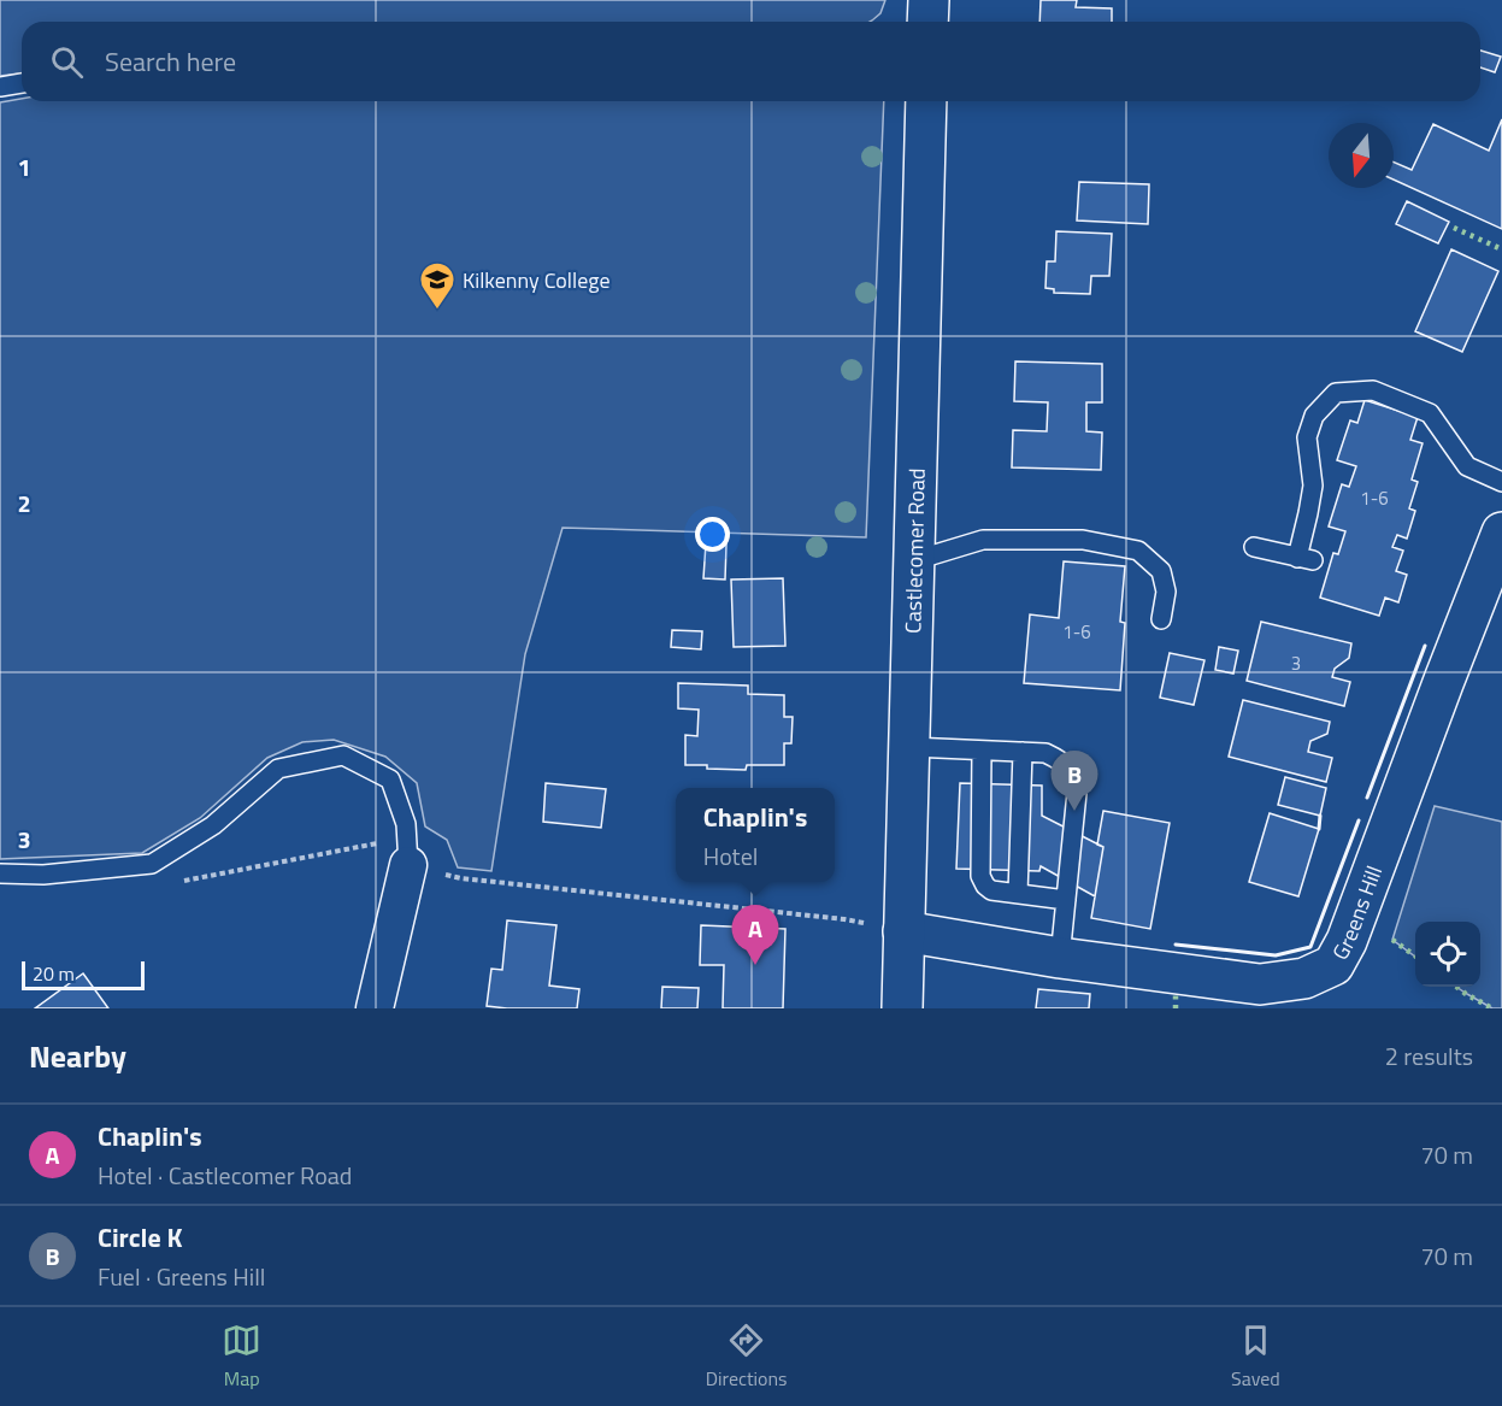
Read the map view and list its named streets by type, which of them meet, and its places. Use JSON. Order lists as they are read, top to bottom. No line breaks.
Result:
{"streets":{"main road":["Castlecomer Road","Greens Hill"]},"crossings":[["Castlecomer Road","Greens Hill"]],"places":{"school or university":["Kilkenny College"]},"house_numbers":["1-6","1-6","3"],"scale_bar":"20 m","north":"bottom","page":{"search":"Search here","pins":["B","A"],"popup":["Chaplin's","Hotel"],"scale":"20 m","heading":["Nearby","2 results"],"list":[{"mark":"A","name":"Chaplin's","note":"Hotel · Castlecomer Road","value":"70 m"},{"mark":"B","name":"Circle K","note":"Fuel · Greens Hill","value":"70 m"}],"nav":["Map","Directions","Saved"]},"grid":{"rows":["1","2","3"]}}
